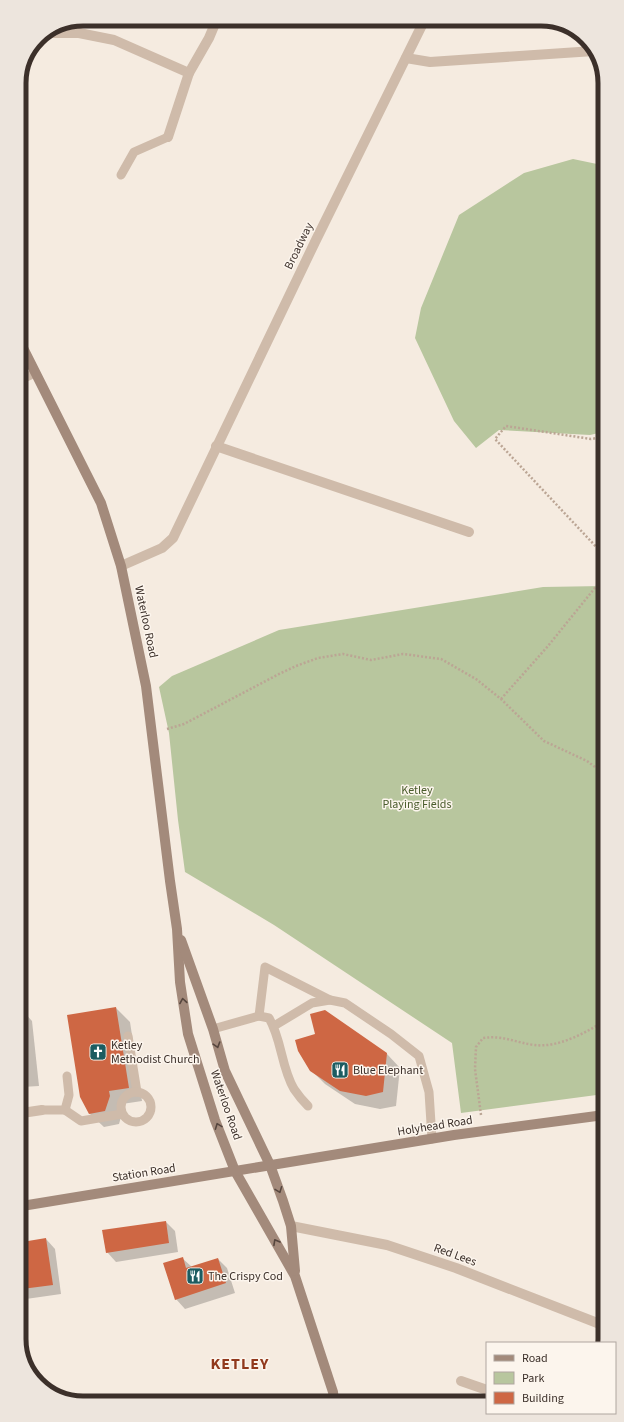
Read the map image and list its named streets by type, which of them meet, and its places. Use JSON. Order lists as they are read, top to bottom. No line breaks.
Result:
{"streets":{"street":["Broadway","Waterloo Road","Holyhead Road","Station Road","Red Lees"]},"crossings":[["Broadway","Waterloo Road"],["Waterloo Road","Holyhead Road"],["Waterloo Road","Station Road"],["Waterloo Road","Red Lees"],["Holyhead Road","Station Road"]],"districts":["KETLEY"],"parks":["Ketley Playing Fields"],"places":{"church":["Ketley Methodist Church"],"restaurant":["Blue Elephant","The Crispy Cod"]},"legend":["Road","Park","Building"]}
